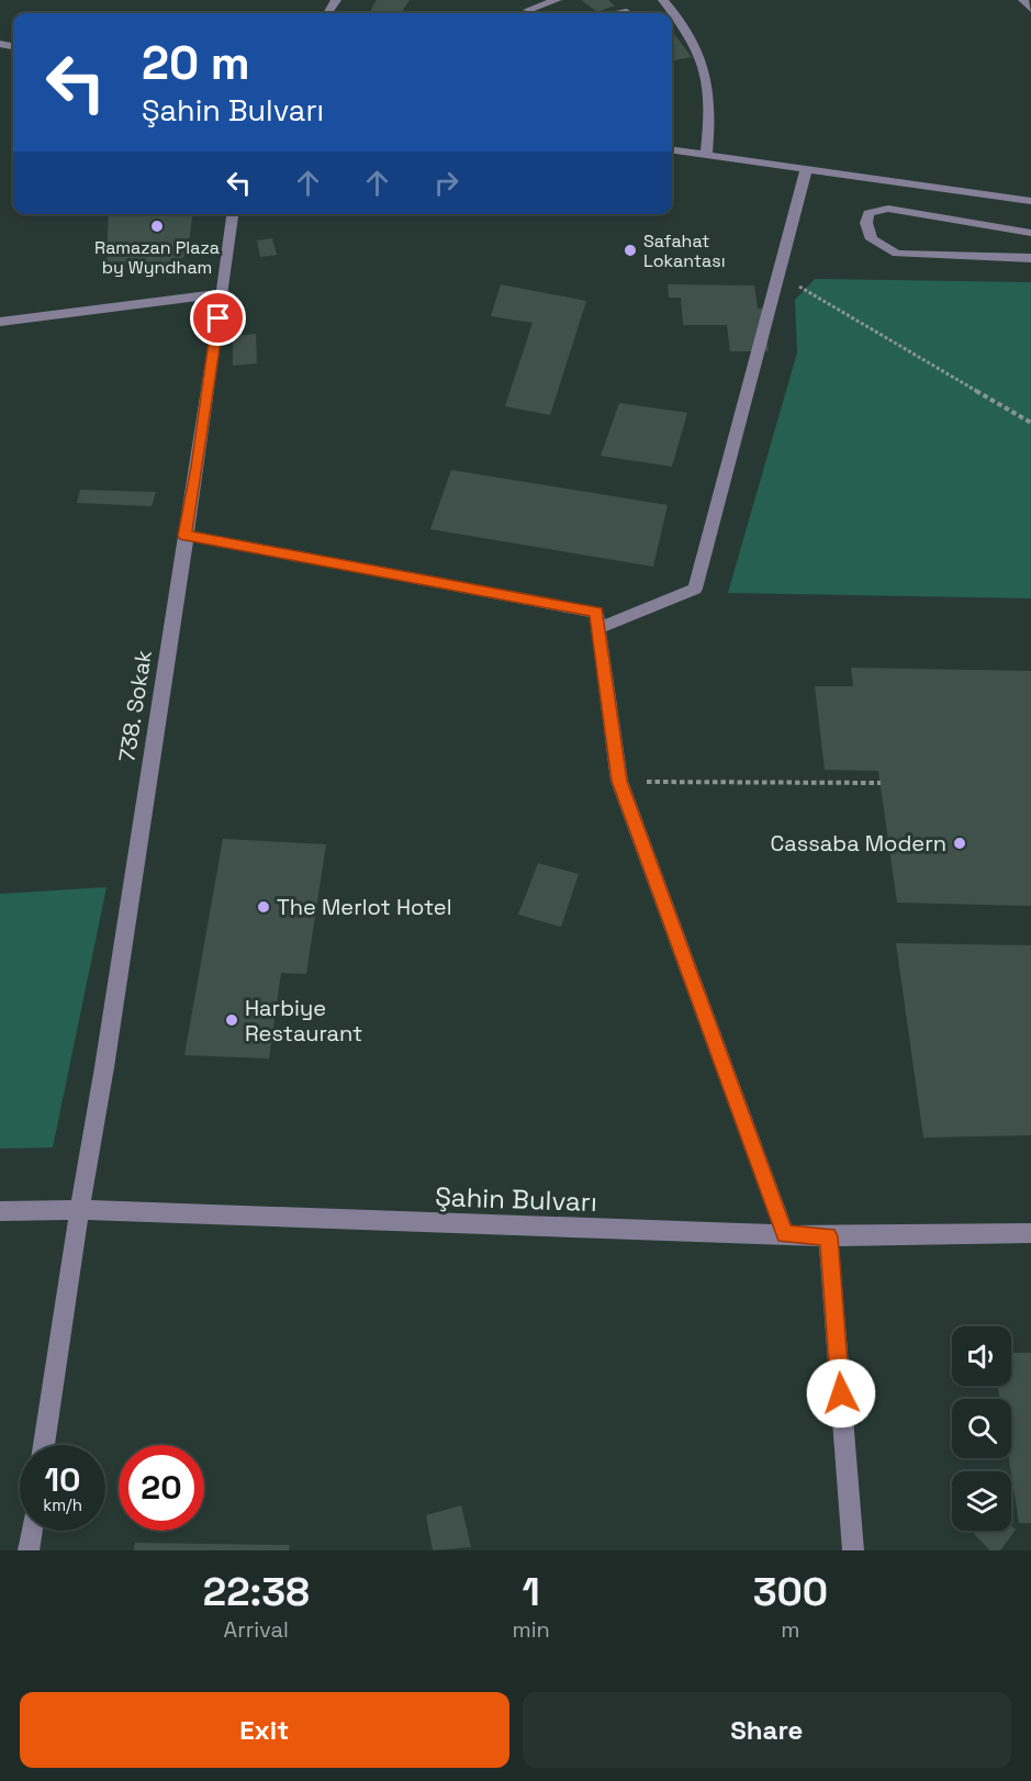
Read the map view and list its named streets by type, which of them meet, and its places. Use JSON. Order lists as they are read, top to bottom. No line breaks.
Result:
{"streets":{"street":["738. Sokak","Şahin Bulvarı"]},"crossings":[["738. Sokak","Şahin Bulvarı"]],"places":["Ramazan Plaza by Wyndham","Safahat Lokantası","Cassaba Modern","The Merlot Hotel","Harbiye Restaurant"],"page":{"turn":["20 m","Şahin Bulvarı"],"speed":"10 km/h","limit":"20","eta":["22:38","Arrival","1","min","300","m"],"buttons":["Exit","Share"]}}
